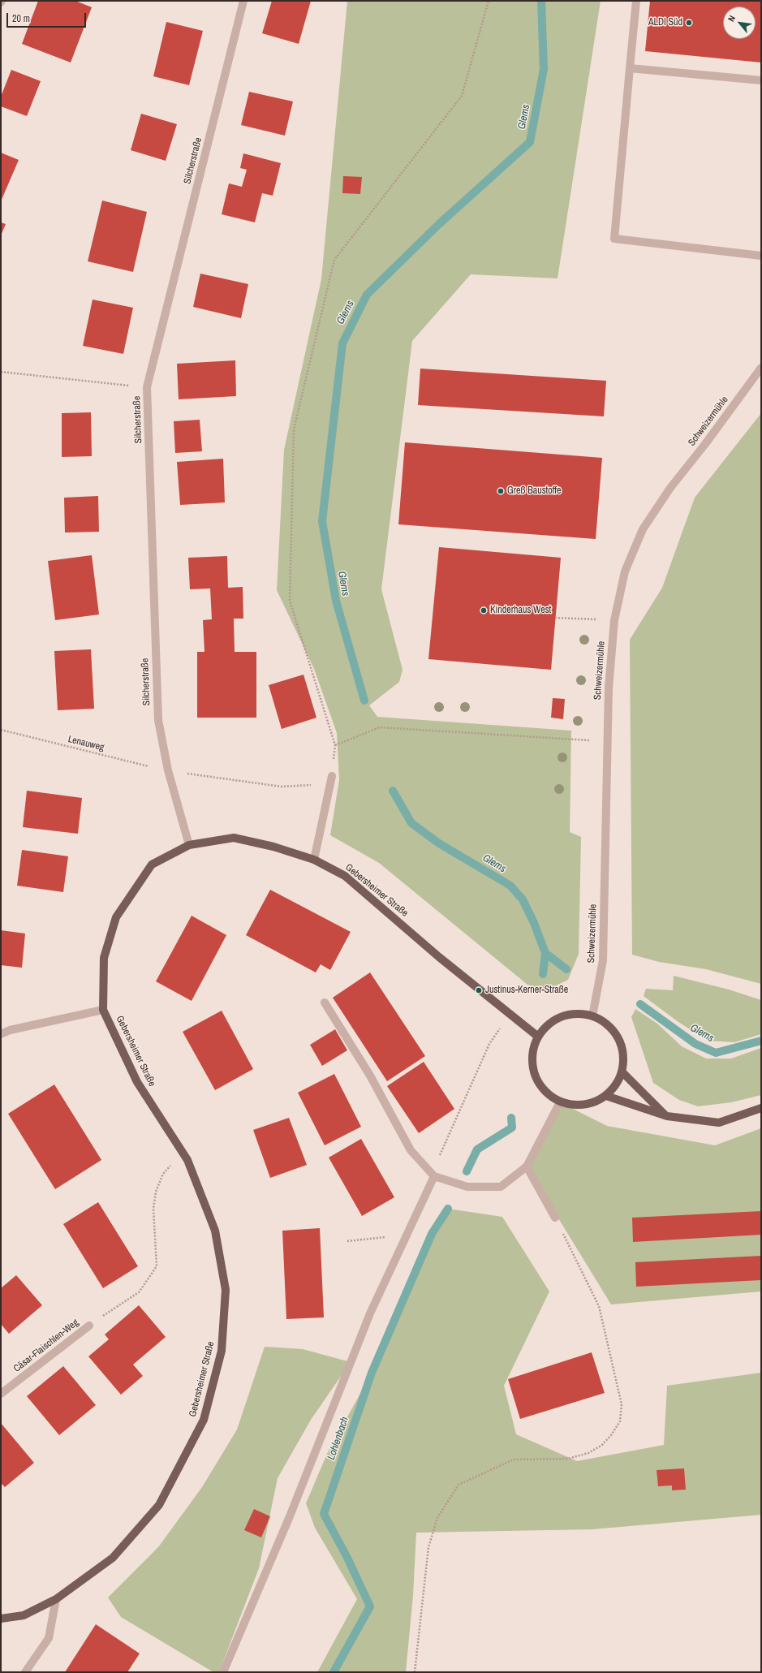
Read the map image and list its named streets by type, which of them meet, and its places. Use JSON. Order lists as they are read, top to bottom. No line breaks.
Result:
{"streets":{"main road":["Gebersheimer Straße"],"street":["Silcherstraße","Schweizermühle","Cäsar-Flaischlen-Weg"],"path":["Lenauweg"]},"crossings":[["Silcherstraße","Lenauweg"],["Silcherstraße","Gebersheimer Straße"],["Schweizermühle","Gebersheimer Straße"]],"water":["Glems","Lohlenbach"],"places":["ALDI Süd","Greß Baustoffe","Kinderhaus West","Justinus-Kerner-Straße"],"scale_bar":"20 m","north":"top left"}
